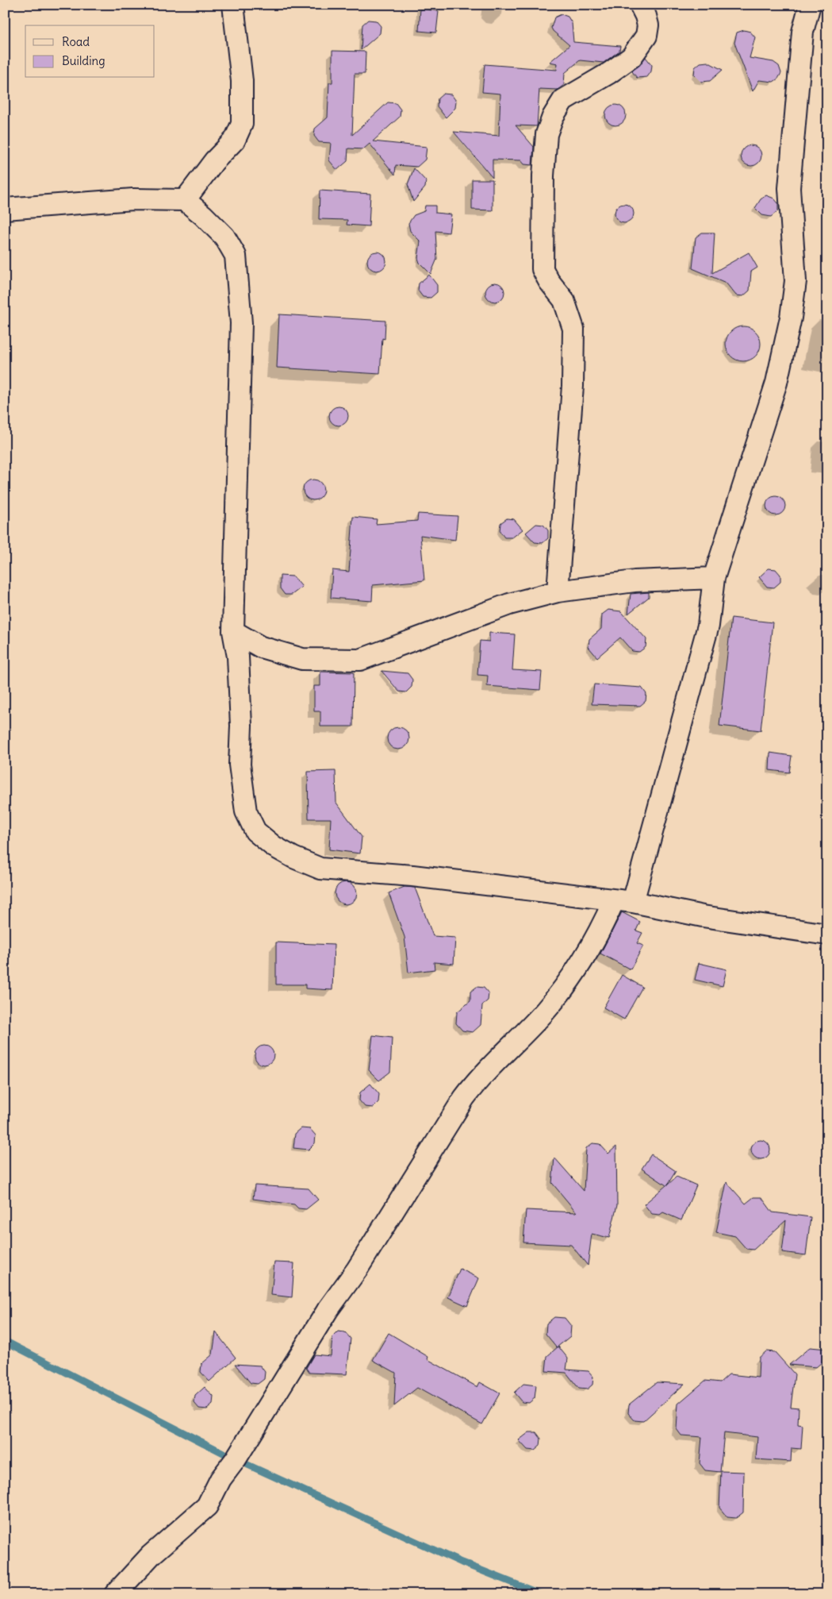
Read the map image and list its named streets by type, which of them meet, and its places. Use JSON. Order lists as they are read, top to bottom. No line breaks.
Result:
{"legend":["Road","Building"]}
